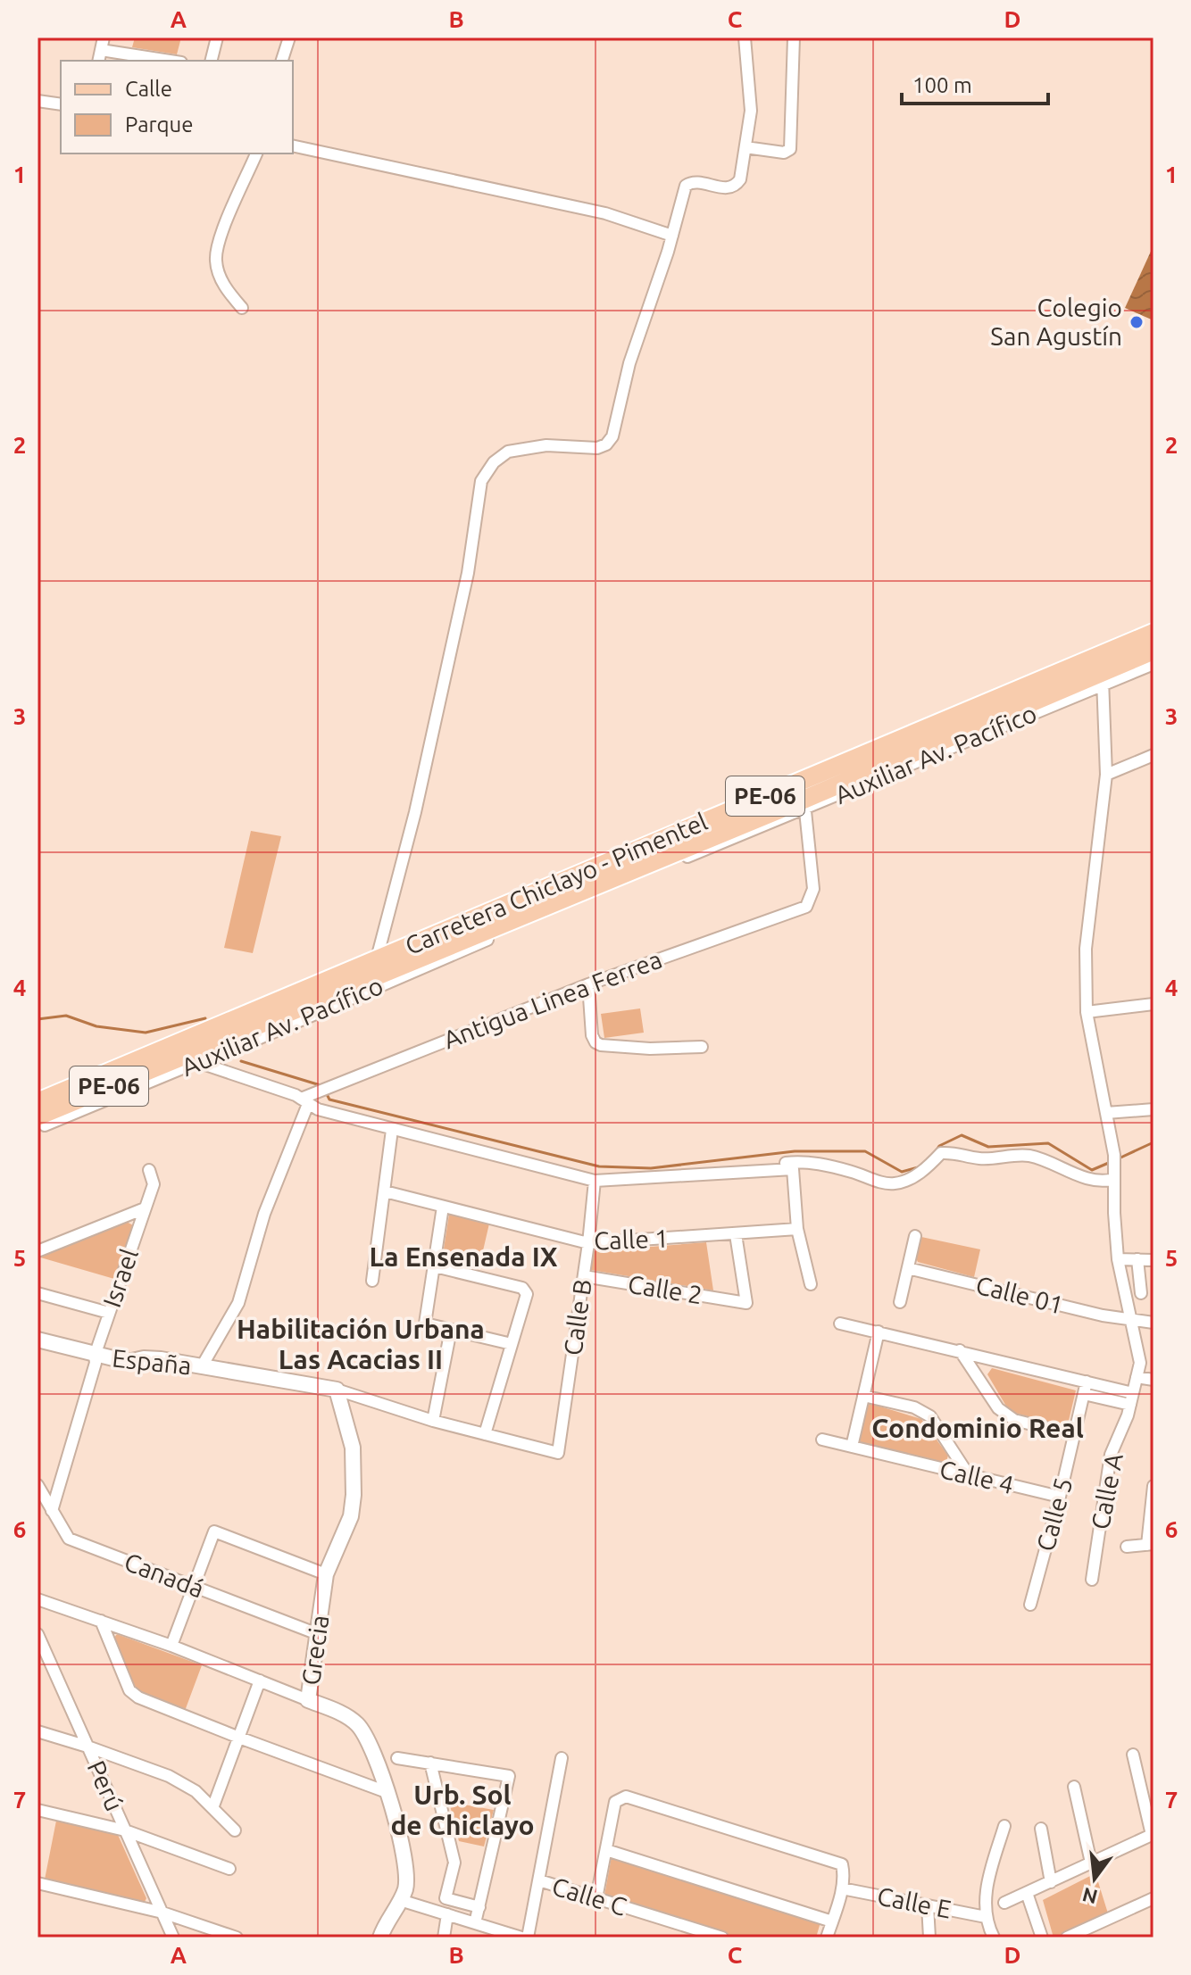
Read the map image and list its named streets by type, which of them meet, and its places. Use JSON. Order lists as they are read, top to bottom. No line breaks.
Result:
{"streets":{"main road":["PE-06","Carretera Chiclayo - Pimentel"],"street":["Auxiliar Av. Pacífico","Antigua Linea Ferrea","Calle 1","Israel","Calle 2","Calle 01","Calle B","España","Calle 4","Calle A","Calle 5","Canadá","Grecia","Perú","Calle C","Calle E"]},"crossings":[["Auxiliar Av. Pacífico","Carretera Chiclayo - Pimentel"],["Auxiliar Av. Pacífico","Antigua Linea Ferrea"],["Carretera Chiclayo - Pimentel","Antigua Linea Ferrea"],["Calle 1","Calle 2"],["Calle 1","Calle B"],["Israel","España"],["Israel","Canadá"],["Calle 2","Calle B"],["Calle B","España"],["España","Grecia"],["Calle 4","Calle 5"],["Canadá","Grecia"]],"districts":["La Ensenada IX","Habilitación Urbana Las Acacias II","Condominio Real","Urb. Sol de Chiclayo"],"places":["Colegio San Agustín"],"legend":["Calle","Parque"],"scale_bar":"100 m","north":"bottom","grid":{"columns":["A","B","C","D"],"rows":["1","2","3","4","5","6","7"]}}
